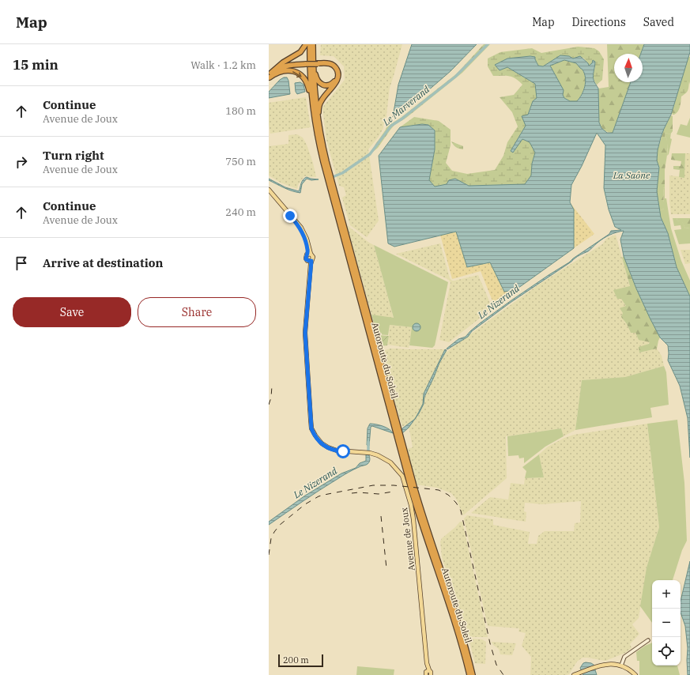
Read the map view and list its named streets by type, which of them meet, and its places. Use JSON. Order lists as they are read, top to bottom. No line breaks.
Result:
{"streets":{"highway":["Autoroute du Soleil"],"main road":["Avenue de Joux"]},"water":["Le Marverand","La Saône","Le Nizerand"],"scale_bar":"200 m","north":"top","page":{"header":"Map","nav":["Map","Directions","Saved"],"heading":["15 min","Walk · 1.2 km"],"list":[["Continue","Avenue de Joux","180 m"],["Turn right","Avenue de Joux","750 m"],["Continue","Avenue de Joux","240 m"],"Arrive at destination"],"buttons":["Save","Share"],"map_buttons":["+","−"],"scale":"200 m"}}
